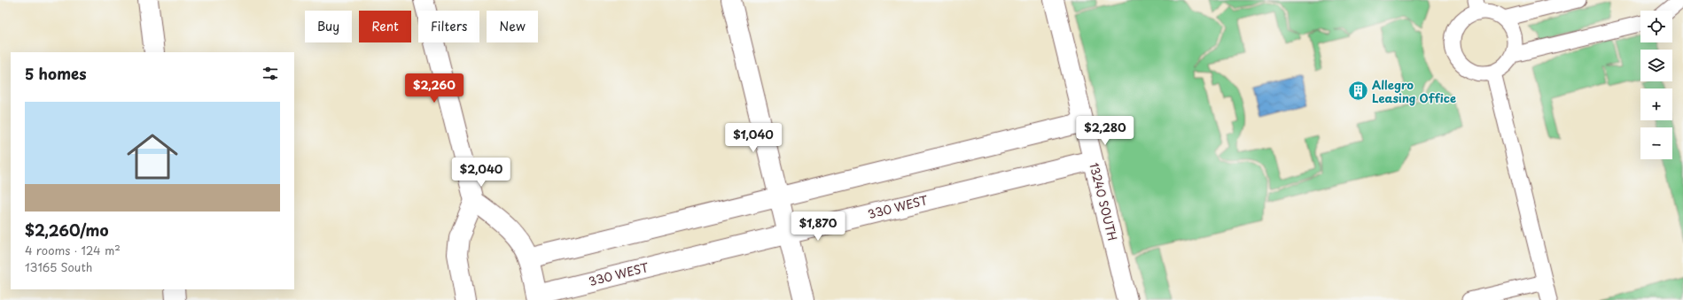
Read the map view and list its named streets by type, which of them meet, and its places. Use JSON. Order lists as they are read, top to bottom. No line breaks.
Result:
{"streets":{"street":["13240 SOUTH","330 WEST"]},"crossings":[["13240 SOUTH","330 WEST"]],"places":{"building":["Allegro Leasing Office"]},"page":{"map_buttons":["+","−"],"chip":["Buy","Rent","Filters","New"],"heading":"5 homes","price":["$2,260","$2,280","$1,040","$2,040","$1,870"],"list":[{"name":"$2,260/mo","note":"4 rooms · 124 m² · 13165 South"}]}}
